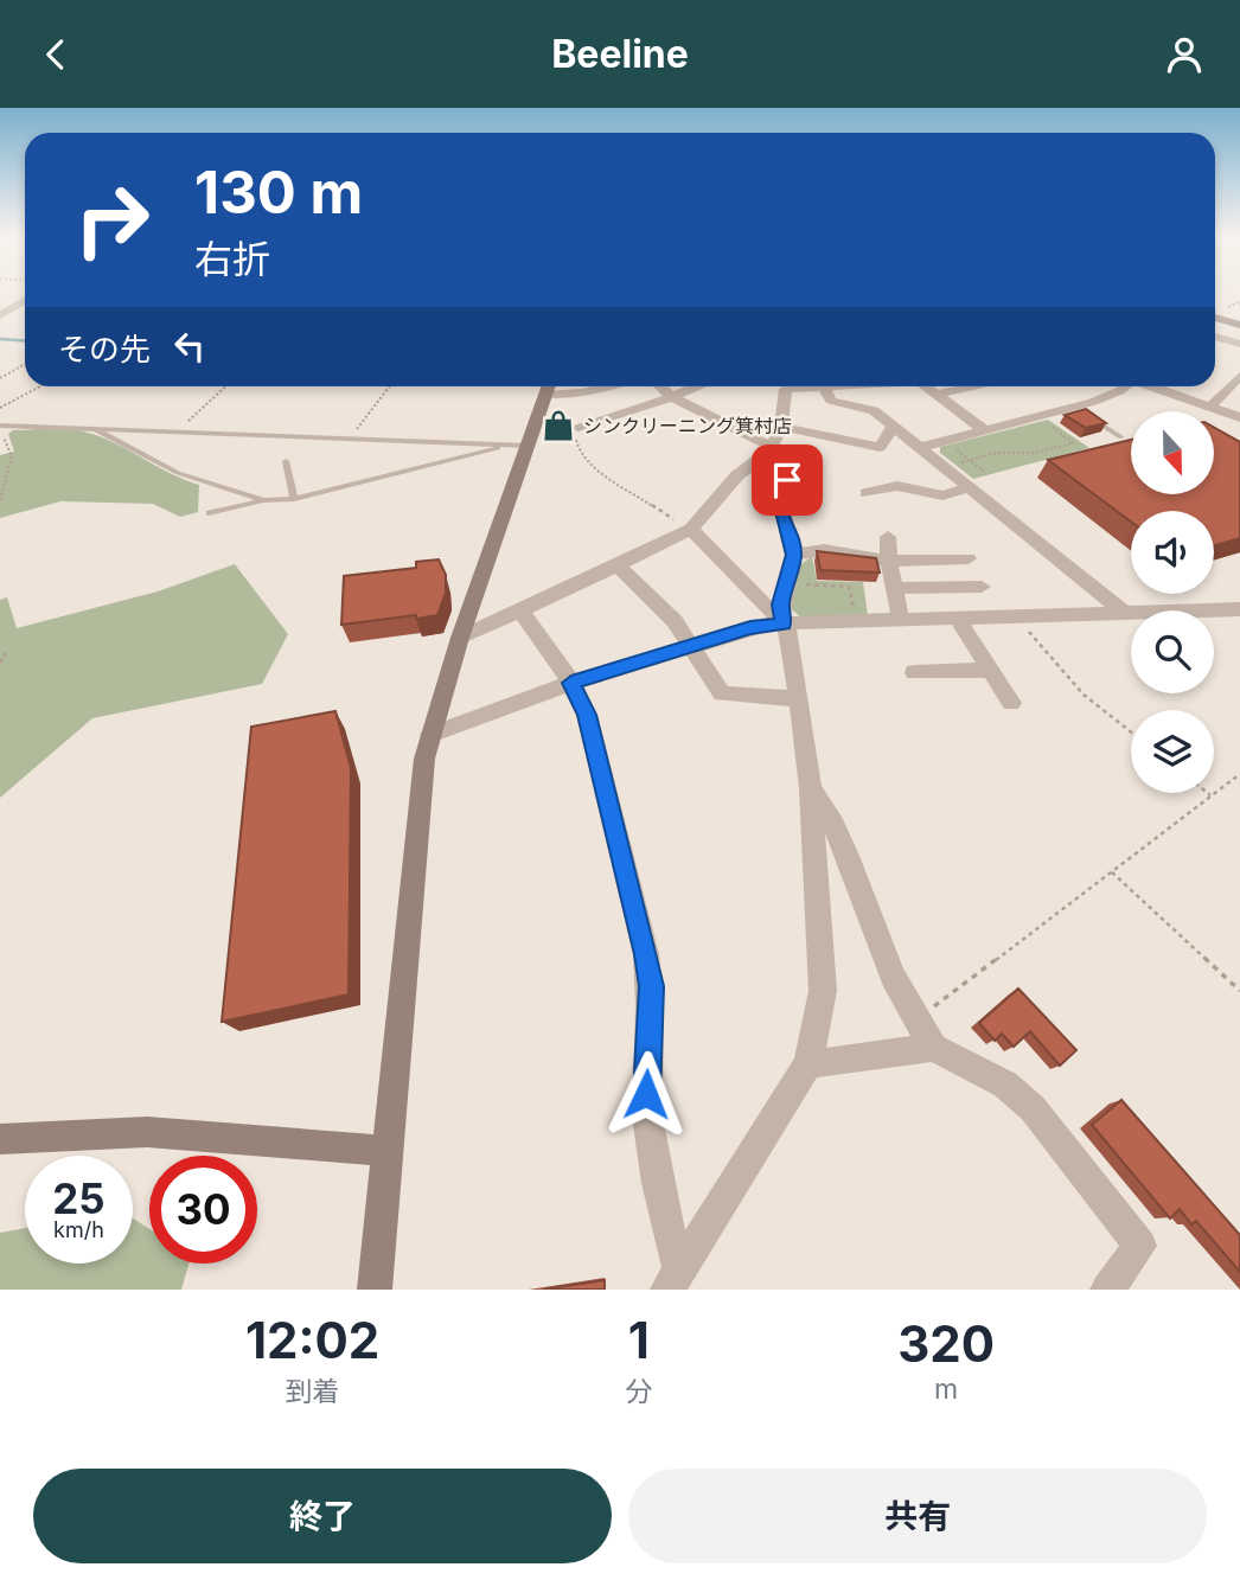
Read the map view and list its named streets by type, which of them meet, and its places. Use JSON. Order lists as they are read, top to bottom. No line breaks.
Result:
{"places":{"shop":["シンクリーニング箕村店"]},"north":"bottom","page":{"header":"Beeline","turn":["130 m","右折"],"then":"その先","speed":"25 km/h","limit":"30","eta":["12:02","到着","1","分","320","m"],"buttons":["終了","共有"]}}
